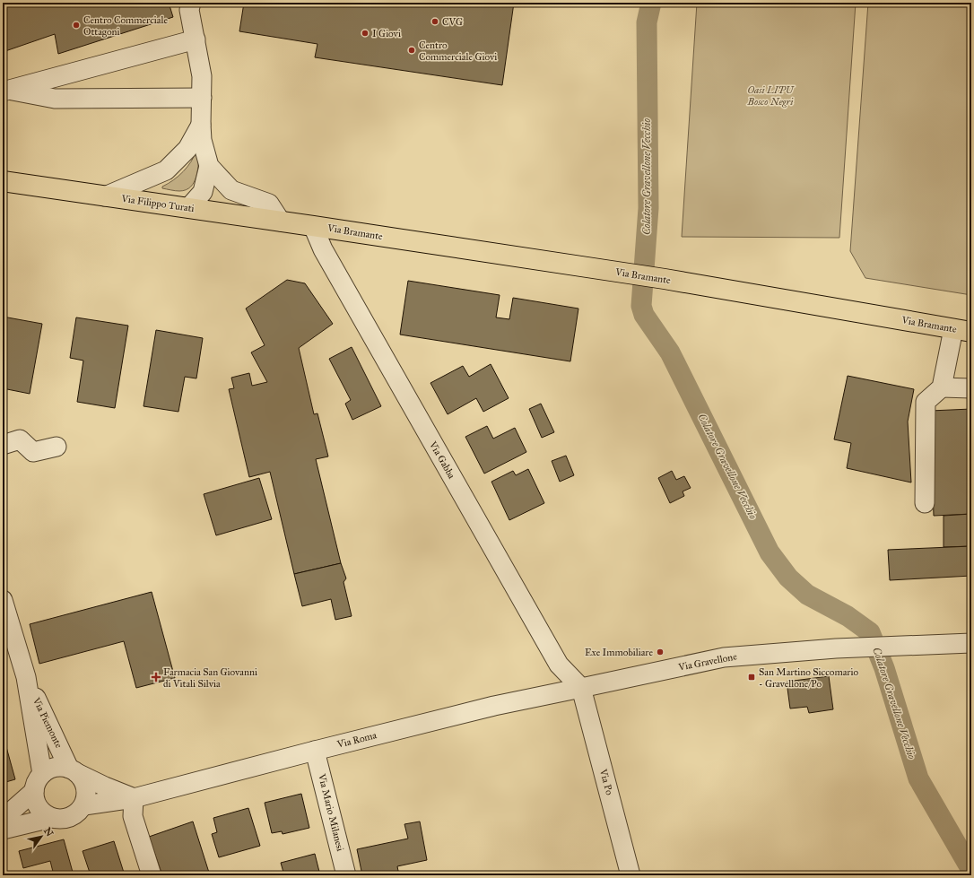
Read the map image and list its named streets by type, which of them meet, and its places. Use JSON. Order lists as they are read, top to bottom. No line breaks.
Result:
{"streets":{"main road":["Via Filippo Turati","Via Bramante"],"street":["Via Gabba","Via Gravellone","Via Piemonte","Via Roma","Via Po","Via Mario Milanesi"]},"crossings":[["Via Filippo Turati","Via Bramante"],["Via Filippo Turati","Via Gabba"],["Via Bramante","Via Gabba"],["Via Gabba","Via Gravellone"],["Via Gabba","Via Roma"],["Via Gabba","Via Po"],["Via Gravellone","Via Roma"],["Via Gravellone","Via Po"],["Via Piemonte","Via Roma"],["Via Roma","Via Po"],["Via Roma","Via Mario Milanesi"]],"water":["Colatore Gravellone Vecchio"],"parks":["Oasi LIPU Bosco Negri"],"places":{"other":["CVG","Centro Commerciale Ottagoni","I Giovi","Centro Commerciale Giovi","Exe Immobiliare"],"health":["Farmacia San Giovanni di Vitali Silvia"],"transit":["San Martino Siccomario - Gravellone/Po"]},"north":"top right"}
